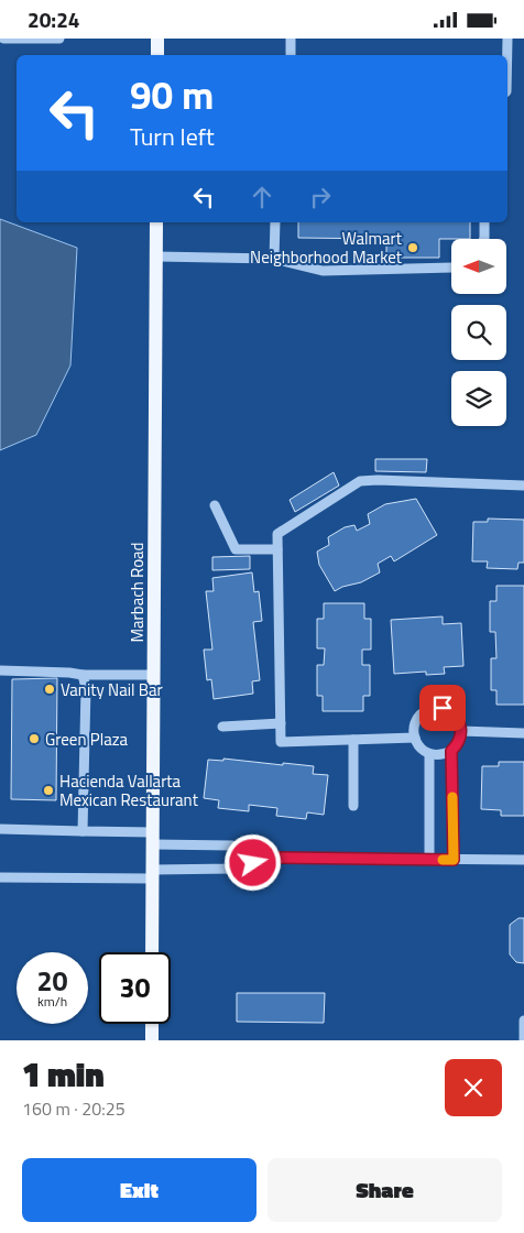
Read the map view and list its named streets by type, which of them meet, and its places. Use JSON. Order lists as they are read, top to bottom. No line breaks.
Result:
{"streets":{"main road":["Marbach Road"]},"places":["Walmart Neighborhood Market","Vanity Nail Bar","Green Plaza","Hacienda Vallarta Mexican Restaurant"],"north":"left","page":{"status":"20:24","turn":["90 m","Turn left"],"speed":"20 km/h","limit":"30","heading":["1 min","160 m · 20:25"],"buttons":["Exit","Share"]}}
